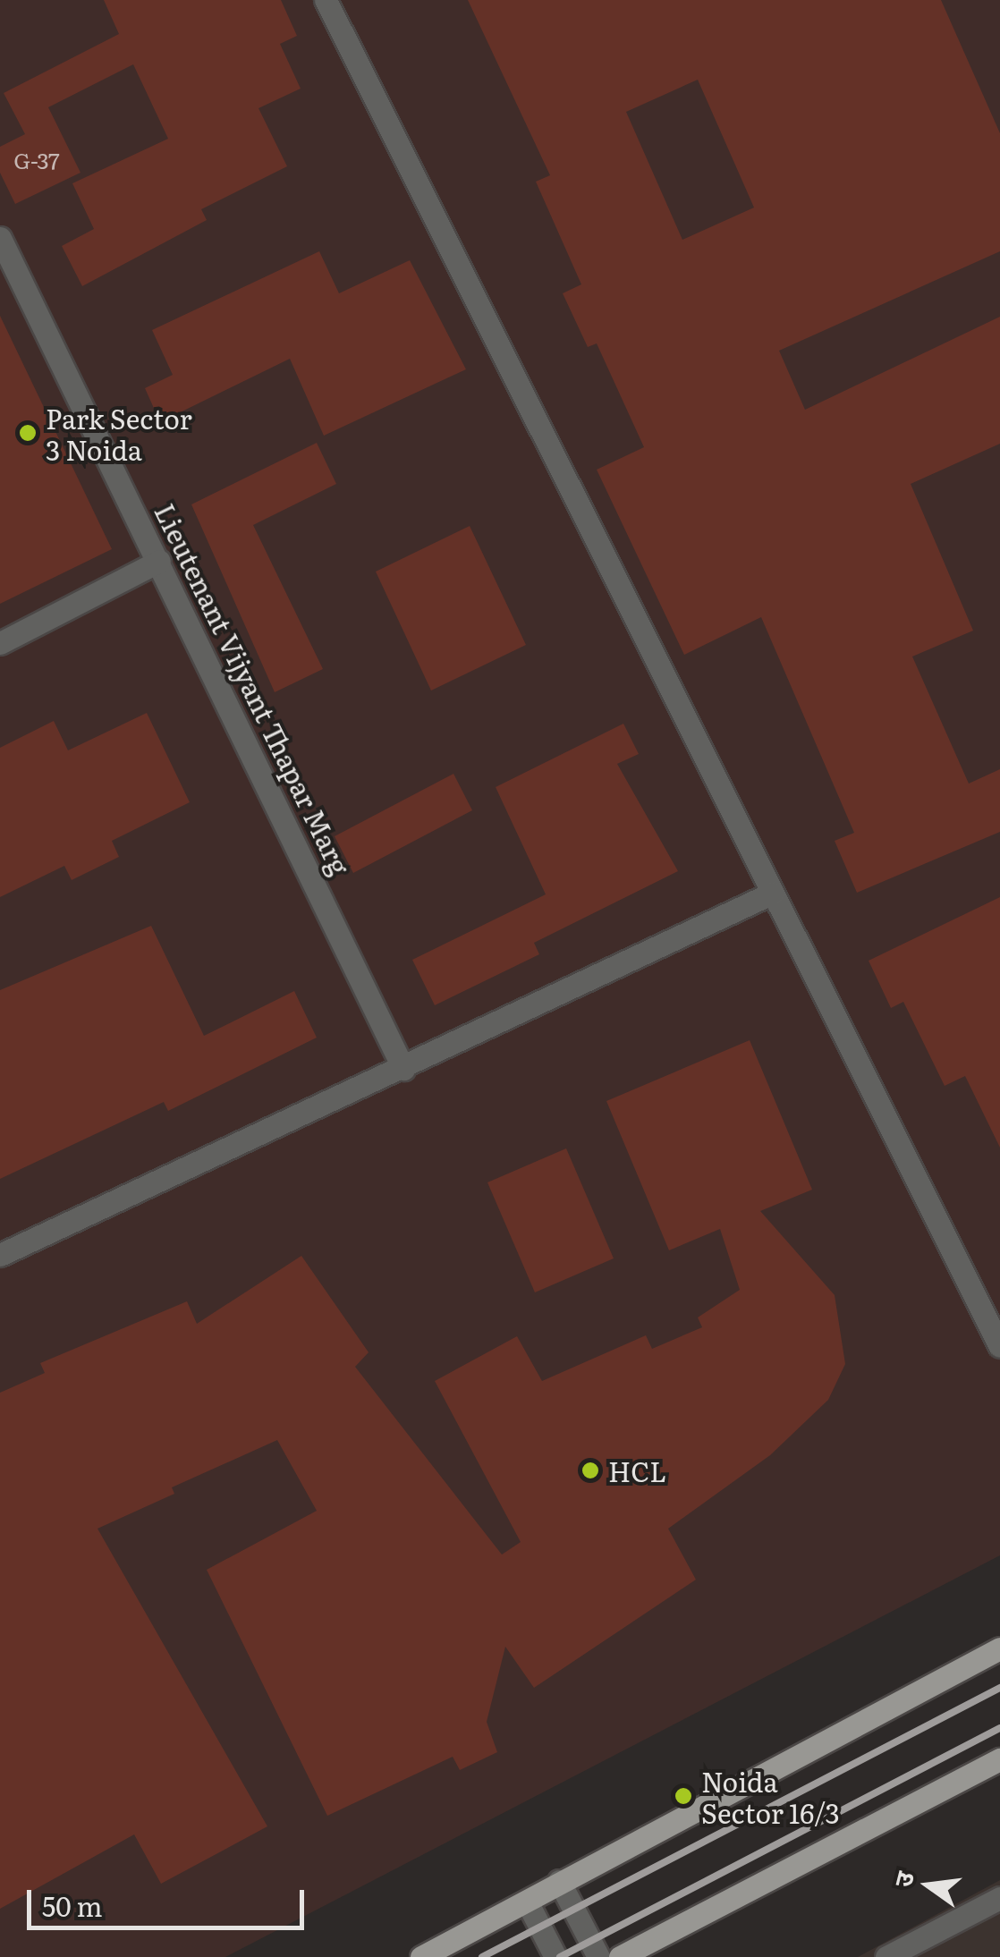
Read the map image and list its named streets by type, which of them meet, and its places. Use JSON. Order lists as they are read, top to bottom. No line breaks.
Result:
{"streets":{"street":["Lieutenant Vijyant Thapar Marg"]},"places":["Park Sector 3 Noida","HCL","Noida Sector 16/3"],"house_numbers":["G-37"],"scale_bar":"50 m","north":"left"}
